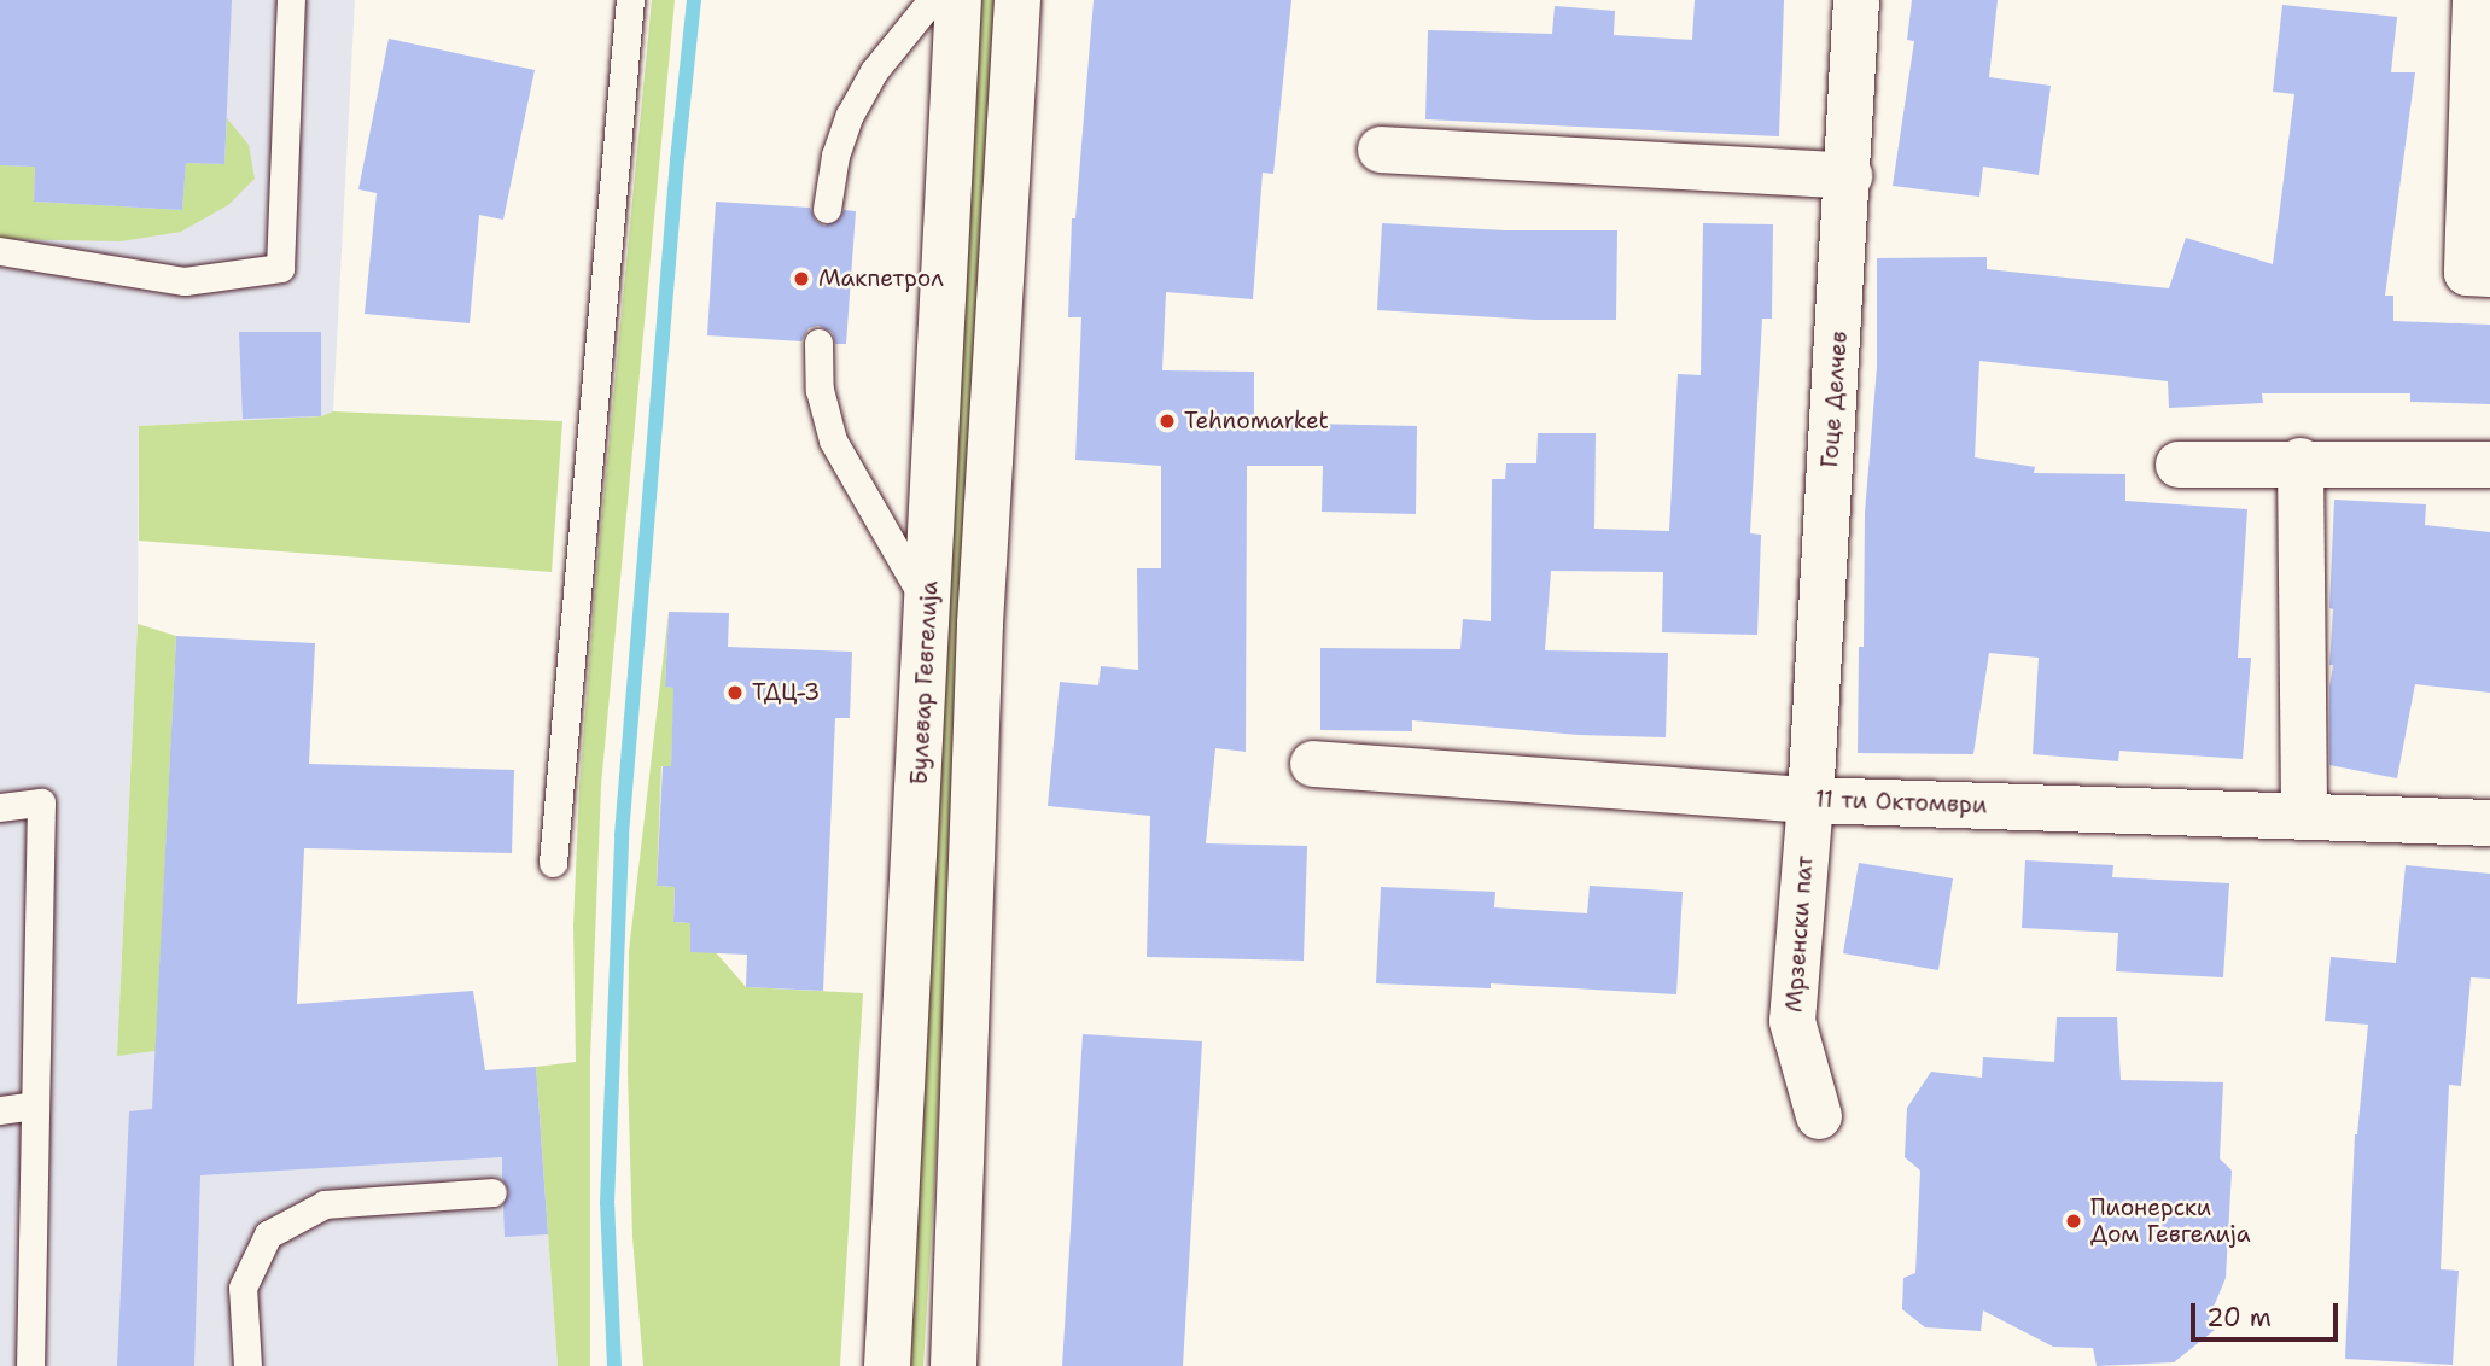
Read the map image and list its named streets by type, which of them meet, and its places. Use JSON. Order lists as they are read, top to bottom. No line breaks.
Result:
{"streets":{"street":["Гоце Делчев","Булевар Гевгелија","11 ти Октомври","Мрзенски пат"]},"crossings":[["Гоце Делчев","11 ти Октомври"],["Гоце Делчев","Мрзенски пат"],["11 ти Октомври","Мрзенски пат"]],"places":["Макпетрол","Tehnomarket","ТДЦ-3","Пионерски Дом Гевгелија"],"scale_bar":"20 m"}
